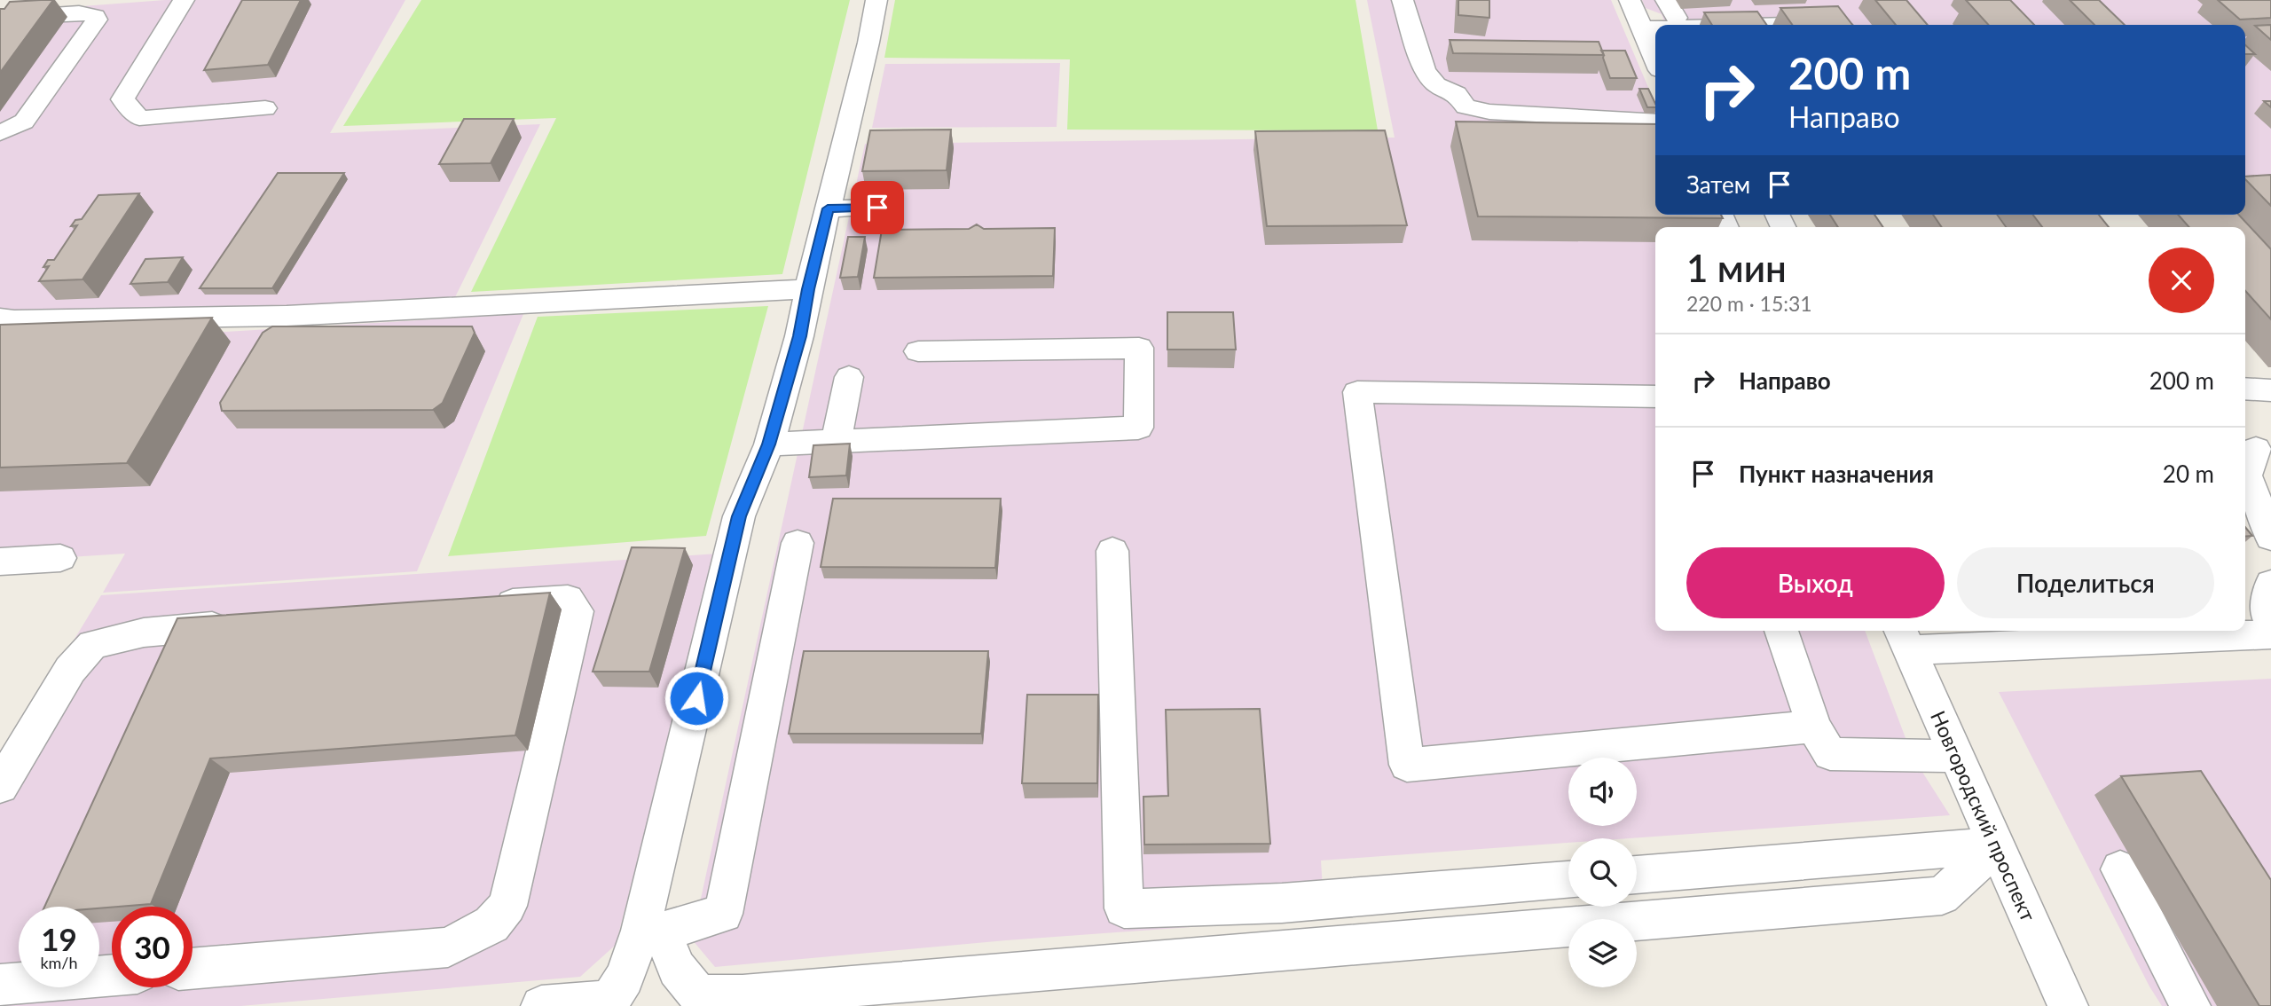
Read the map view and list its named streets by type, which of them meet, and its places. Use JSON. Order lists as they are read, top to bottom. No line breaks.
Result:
{"streets":{"street":["Новгородский проспект"]},"page":{"turn":["200 m","Направо"],"then":"Затем","heading":["1 мин","220 m · 15:31"],"list":[{"name":"Направо","value":"200 m"},{"name":"Пункт назначения","value":"20 m"}],"buttons":["Выход","Поделиться"],"speed":"19 km/h","limit":"30"}}
